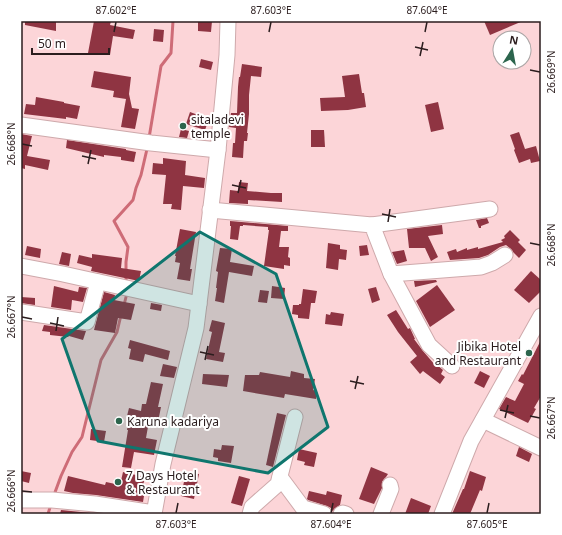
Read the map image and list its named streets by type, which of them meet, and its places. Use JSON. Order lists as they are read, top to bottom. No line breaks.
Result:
{"places":["sitaladevi temple","Jibika Hotel and Restaurant","Karuna kadariya","7 Days Hotel & Restaurant"],"scale_bar":"50 m","north":"top","coordinates":["87.602°E","87.603°E","87.604°E","26.669°N","26.668°N","26.667°N","26.666°N","87.605°E"]}
